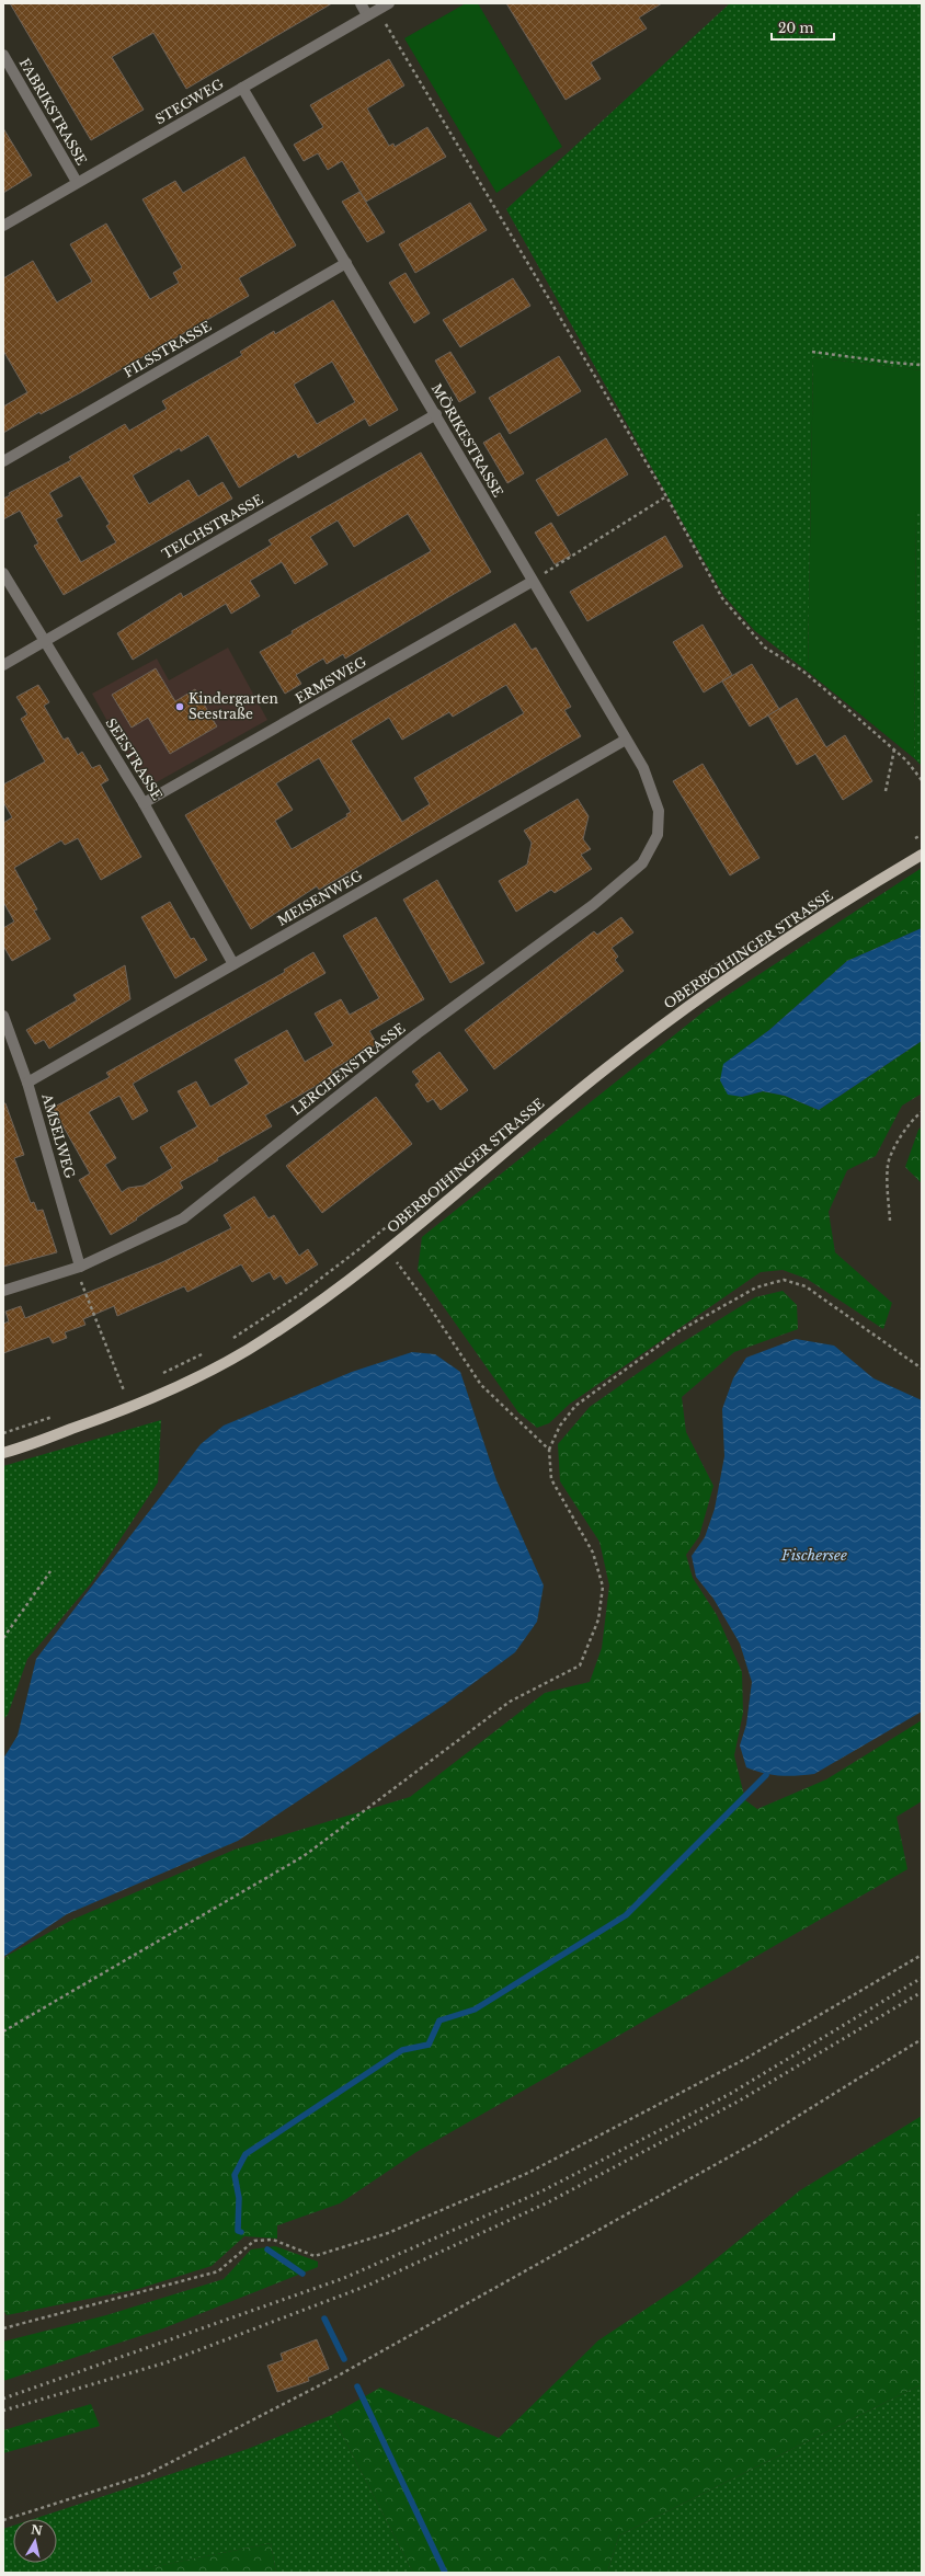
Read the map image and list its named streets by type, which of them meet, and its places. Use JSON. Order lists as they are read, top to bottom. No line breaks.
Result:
{"streets":{"main road":["OBERBOIHINGER STRASSE"],"street":["STEGWEG","FABRIKSTRASSE","FILSSTRASSE","MÖRIKESTRASSE","TEICHSTRASSE","ERMSWEG","SEESTRASSE","MEISENWEG","LERCHENSTRASSE","AMSELWEG"]},"crossings":[["STEGWEG","FABRIKSTRASSE"],["STEGWEG","MÖRIKESTRASSE"],["FILSSTRASSE","MÖRIKESTRASSE"],["MÖRIKESTRASSE","TEICHSTRASSE"],["MÖRIKESTRASSE","ERMSWEG"],["MÖRIKESTRASSE","MEISENWEG"],["MÖRIKESTRASSE","LERCHENSTRASSE"],["TEICHSTRASSE","SEESTRASSE"],["ERMSWEG","SEESTRASSE"],["SEESTRASSE","MEISENWEG"],["MEISENWEG","AMSELWEG"],["LERCHENSTRASSE","AMSELWEG"]],"water":["Fischersee"],"places":["Kindergarten Seestraße"],"scale_bar":"20 m","north":"top"}
